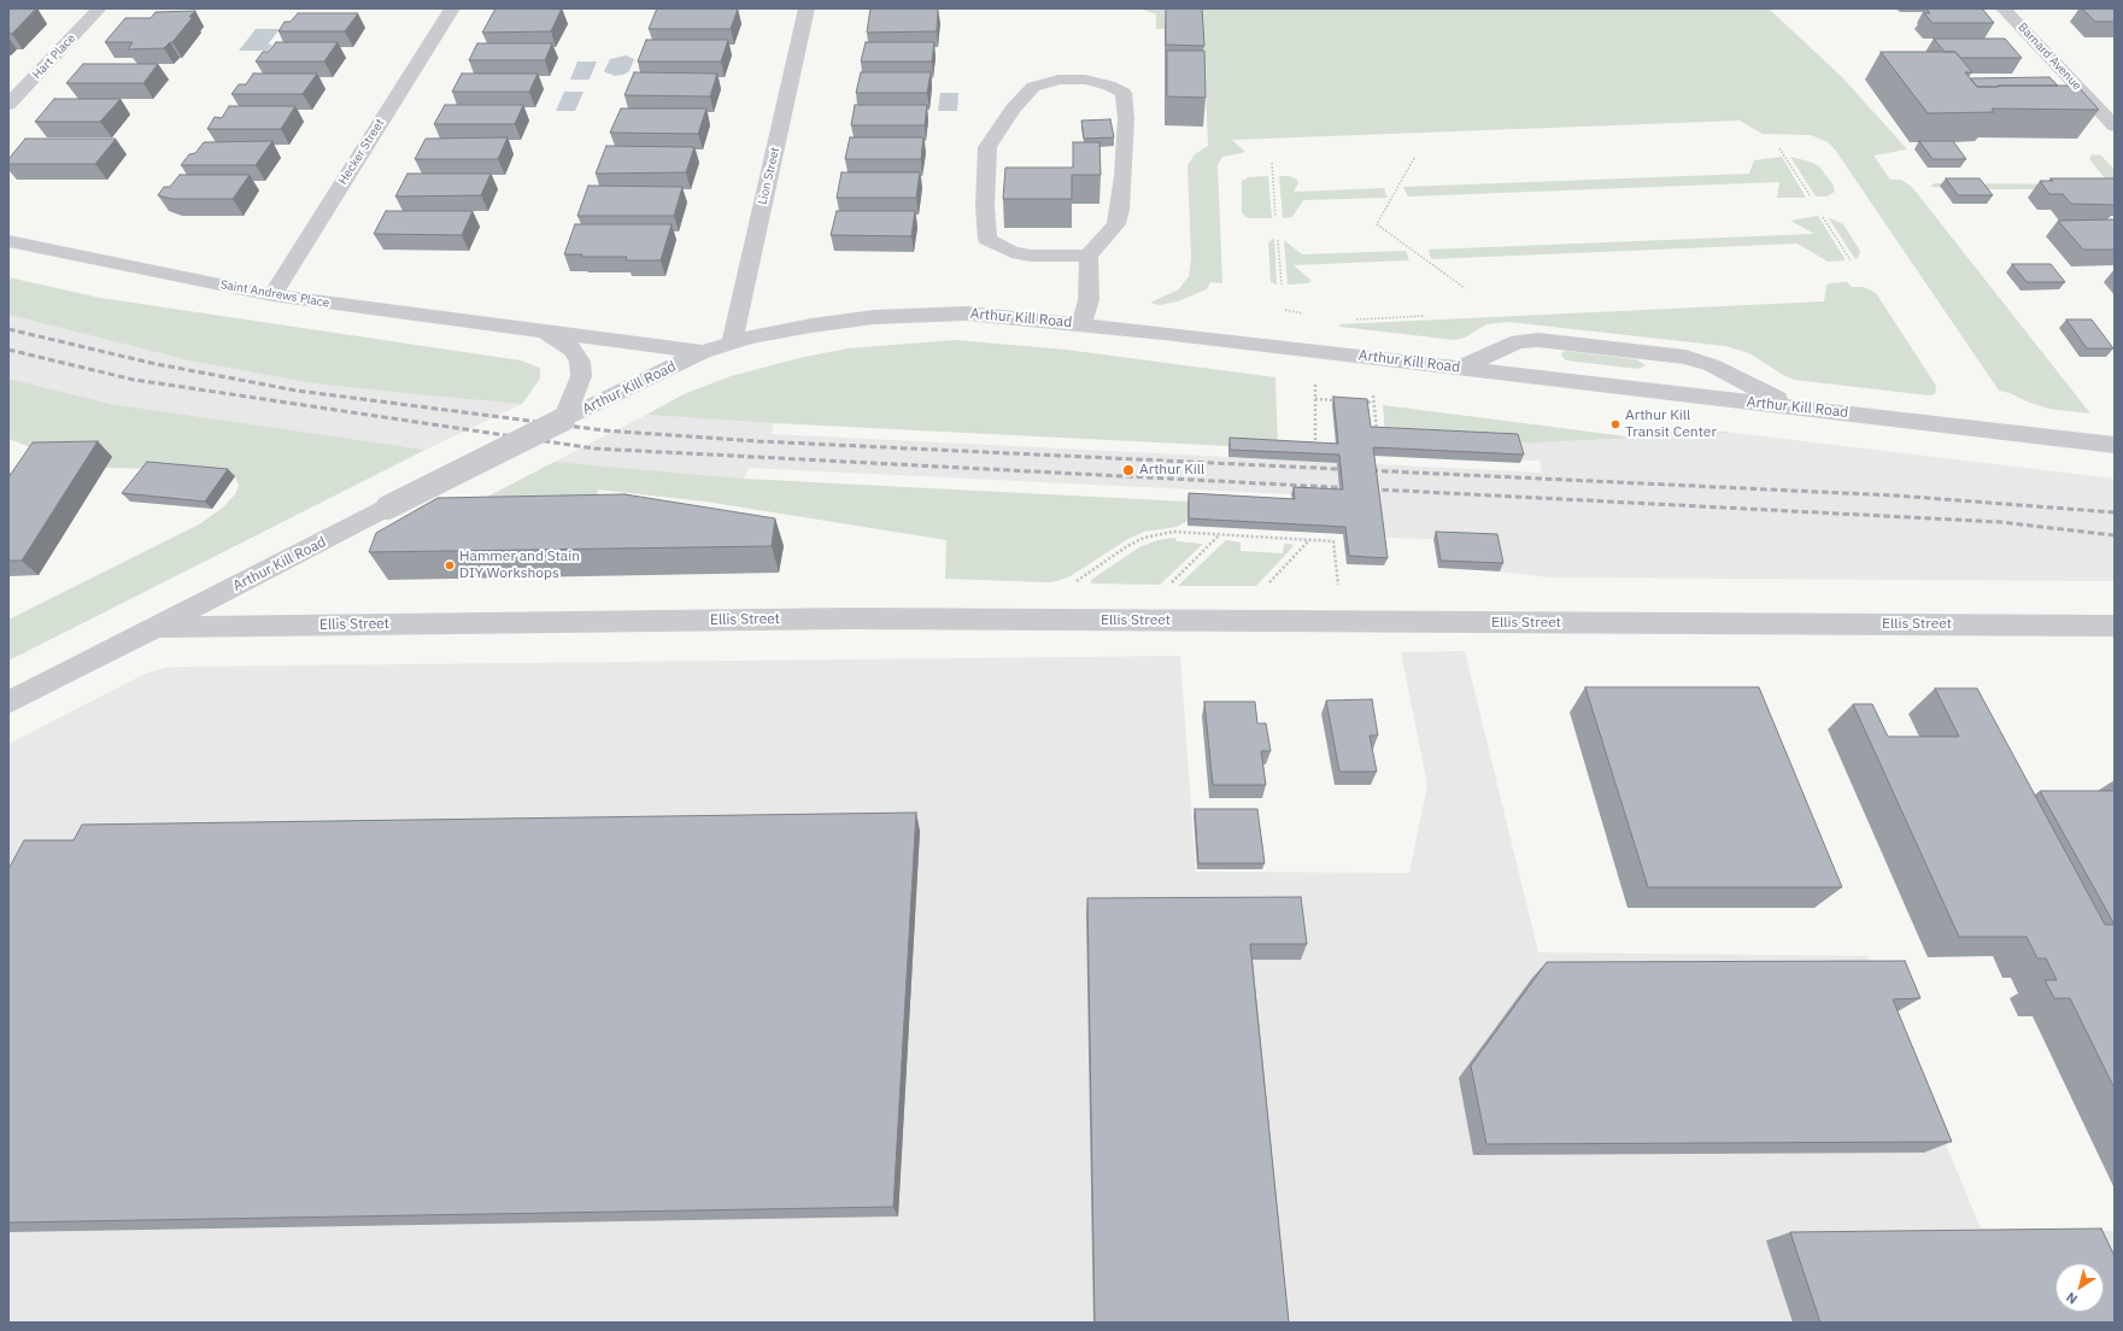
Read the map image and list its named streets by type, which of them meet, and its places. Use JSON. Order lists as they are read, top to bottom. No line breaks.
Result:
{"streets":{"street":["Hart Place","Barnard Avenue","Hecker Street","Lion Street","Saint Andrews Place","Arthur Kill Road","Ellis Street"]},"crossings":[["Hecker Street","Saint Andrews Place"],["Lion Street","Arthur Kill Road"],["Saint Andrews Place","Arthur Kill Road"],["Arthur Kill Road","Ellis Street"]],"places":["Arthur Kill Transit Center","Arthur Kill","Hammer and Stain DIY Workshops"],"north":"bottom left"}
